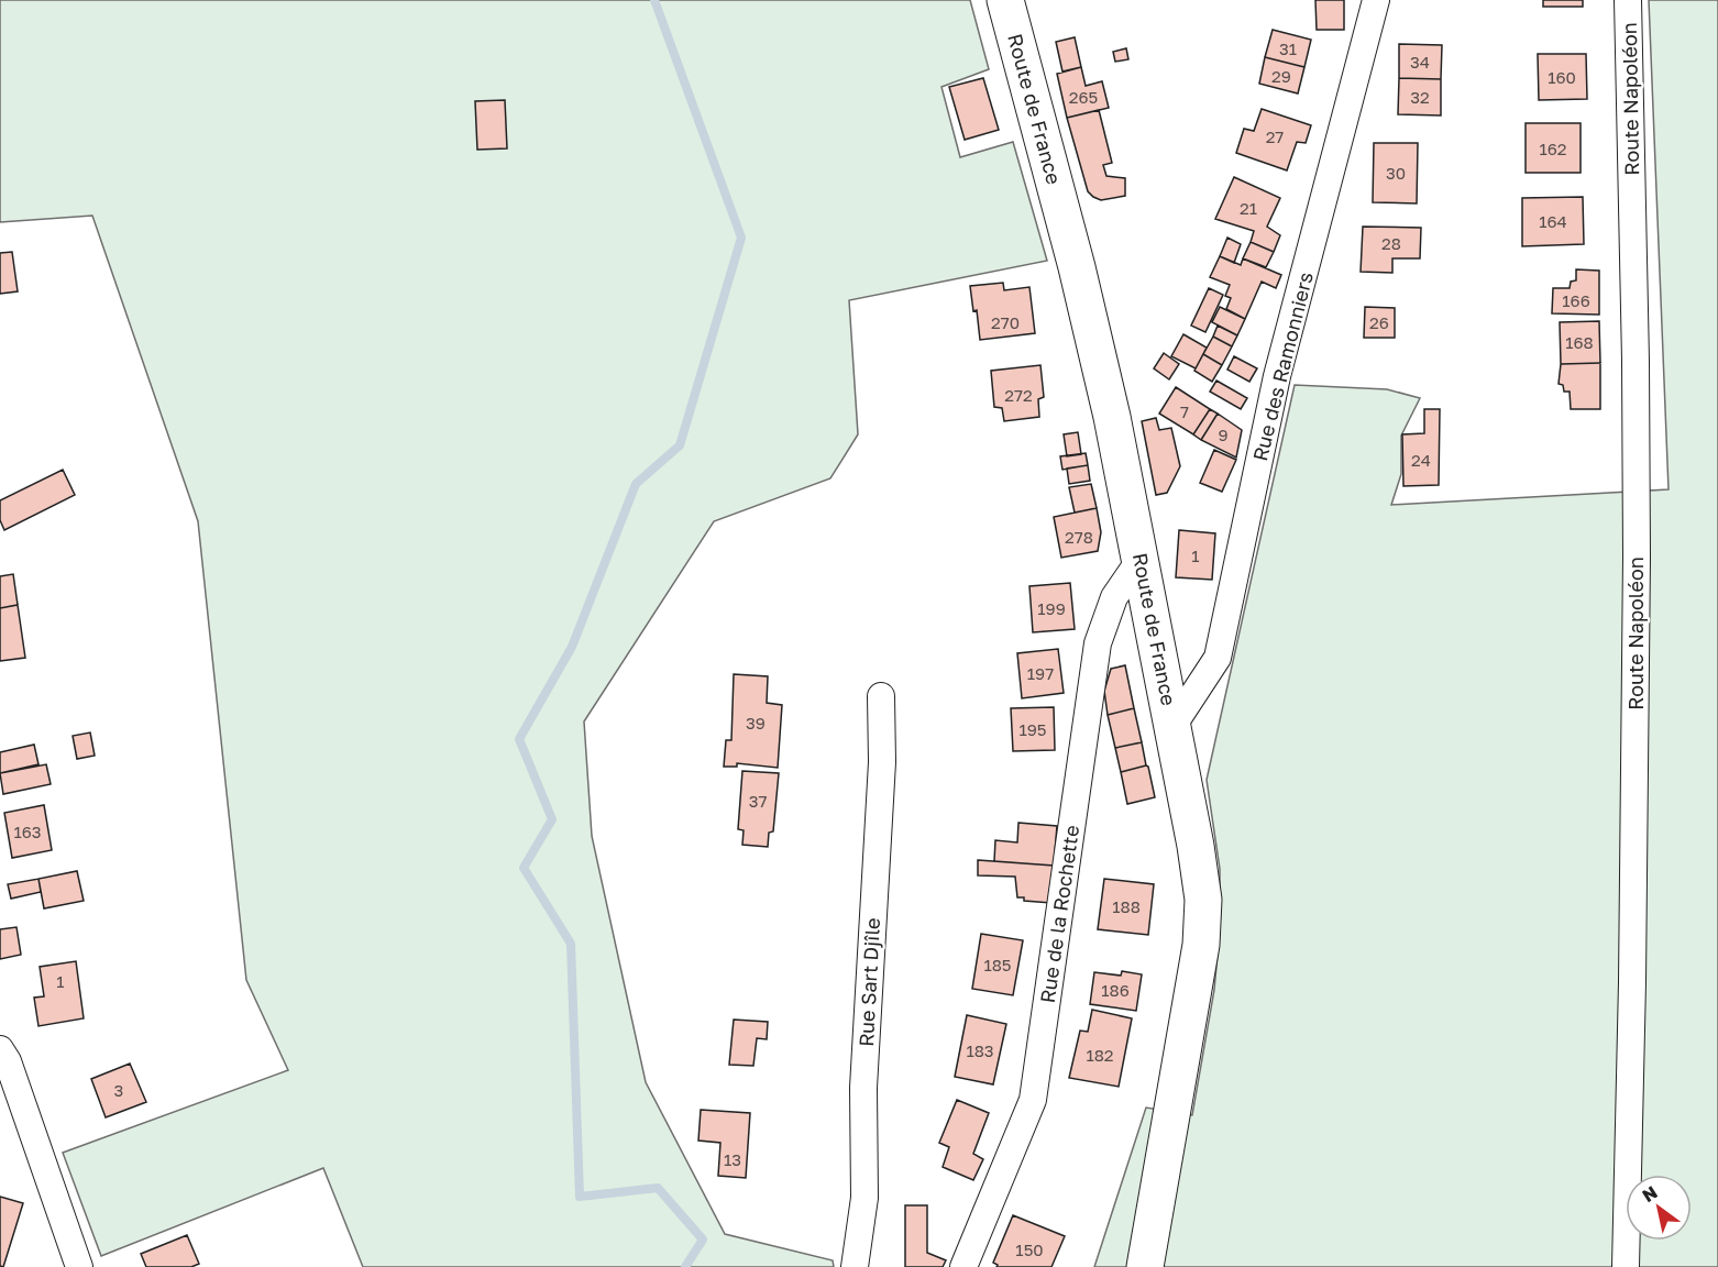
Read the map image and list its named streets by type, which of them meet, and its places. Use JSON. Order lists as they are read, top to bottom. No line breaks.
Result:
{"streets":{"main road":["Route de France"],"street":["Route Napoléon","Rue des Ramonniers","Rue de la Rochette","Rue Sart Djîle"]},"crossings":[["Route de France","Rue des Ramonniers"],["Route de France","Rue de la Rochette"]],"house_numbers":["31","34","29","160","265","32","27","162","30","21","164","28","166","270","26","168","272","7","9","24","278","1","199","197","39","195","37","163","188","185","1","186","183","182","3","13","150"],"north":"top left"}
